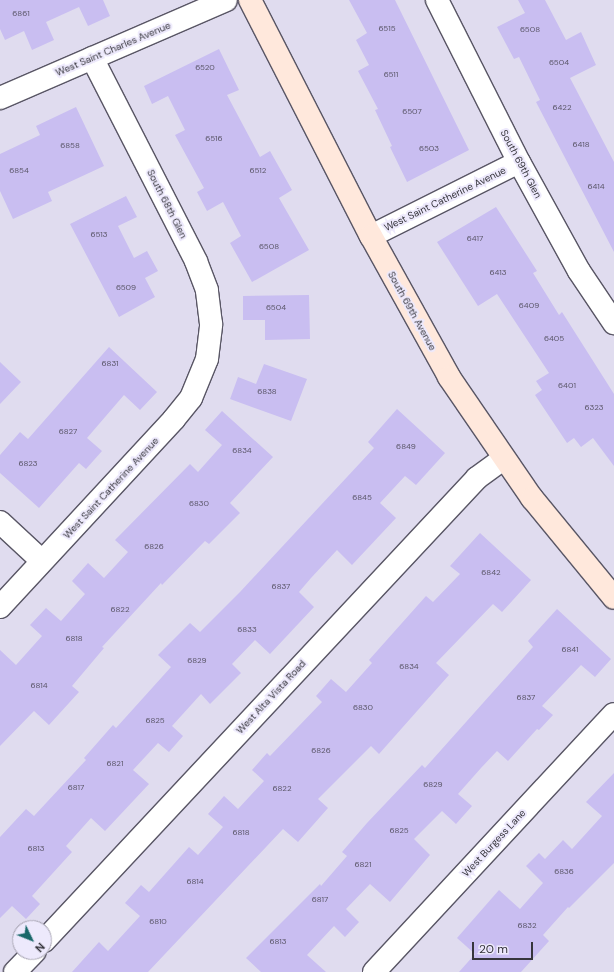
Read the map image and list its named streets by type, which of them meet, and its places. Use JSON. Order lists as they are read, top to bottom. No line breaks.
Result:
{"streets":{"street":["West Saint Charles Avenue","South 69th Glen","West Saint Catherine Avenue","South 68th Glen","South 69th Avenue","West Alta Vista Road","West Burgess Lane"]},"crossings":[["West Saint Charles Avenue","South 68th Glen"],["South 69th Glen","West Saint Catherine Avenue"],["West Saint Catherine Avenue","South 68th Glen"],["West Saint Catherine Avenue","South 69th Avenue"],["South 69th Avenue","West Alta Vista Road"]],"house_numbers":["6861","6515","6508","6504","6520","6511","6422","6507","6516","6418","6858","6503","6854","6512","6414","6513","6417","6508","6413","6509","6409","6504","6405","6831","6401","6838","6323","6827","6849","6834","6823","6845","6830","6826","6842","6837","6822","6833","6818","6841","6829","6834","6814","6837","6830","6825","6826","6821","6829","6817","6822","6825","6818","6813","6821","6836","6814","6817","6810","6832","6813"],"scale_bar":"20 m","north":"bottom right"}
